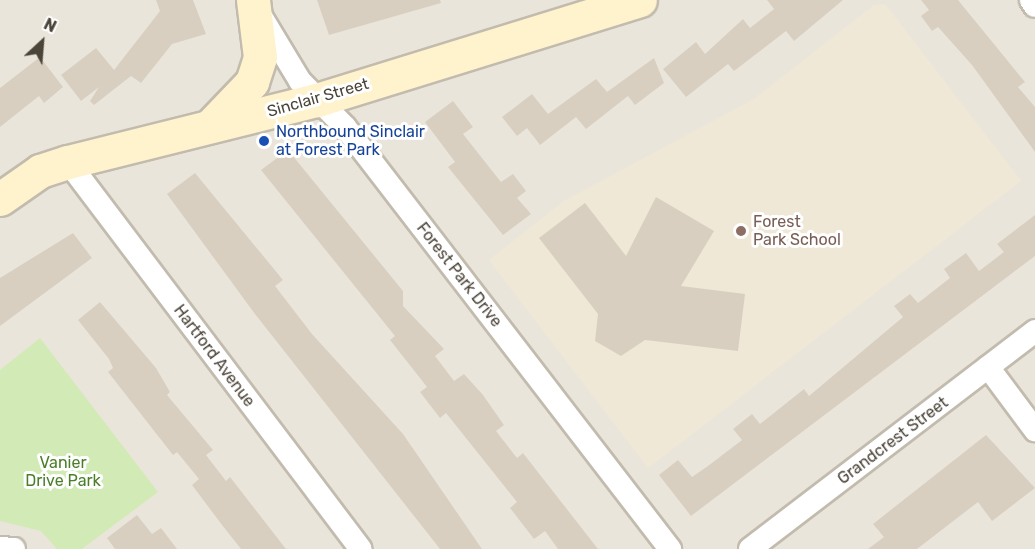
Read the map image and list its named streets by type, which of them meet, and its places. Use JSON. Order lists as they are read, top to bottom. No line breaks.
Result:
{"streets":{"street":["Sinclair Street","Forest Park Drive","Hartford Avenue","Grandcrest Street"]},"crossings":[["Sinclair Street","Forest Park Drive"],["Sinclair Street","Hartford Avenue"]],"parks":["Vanier Drive Park"],"places":["Northbound Sinclair at Forest Park","Forest Park School"],"north":"top right"}
